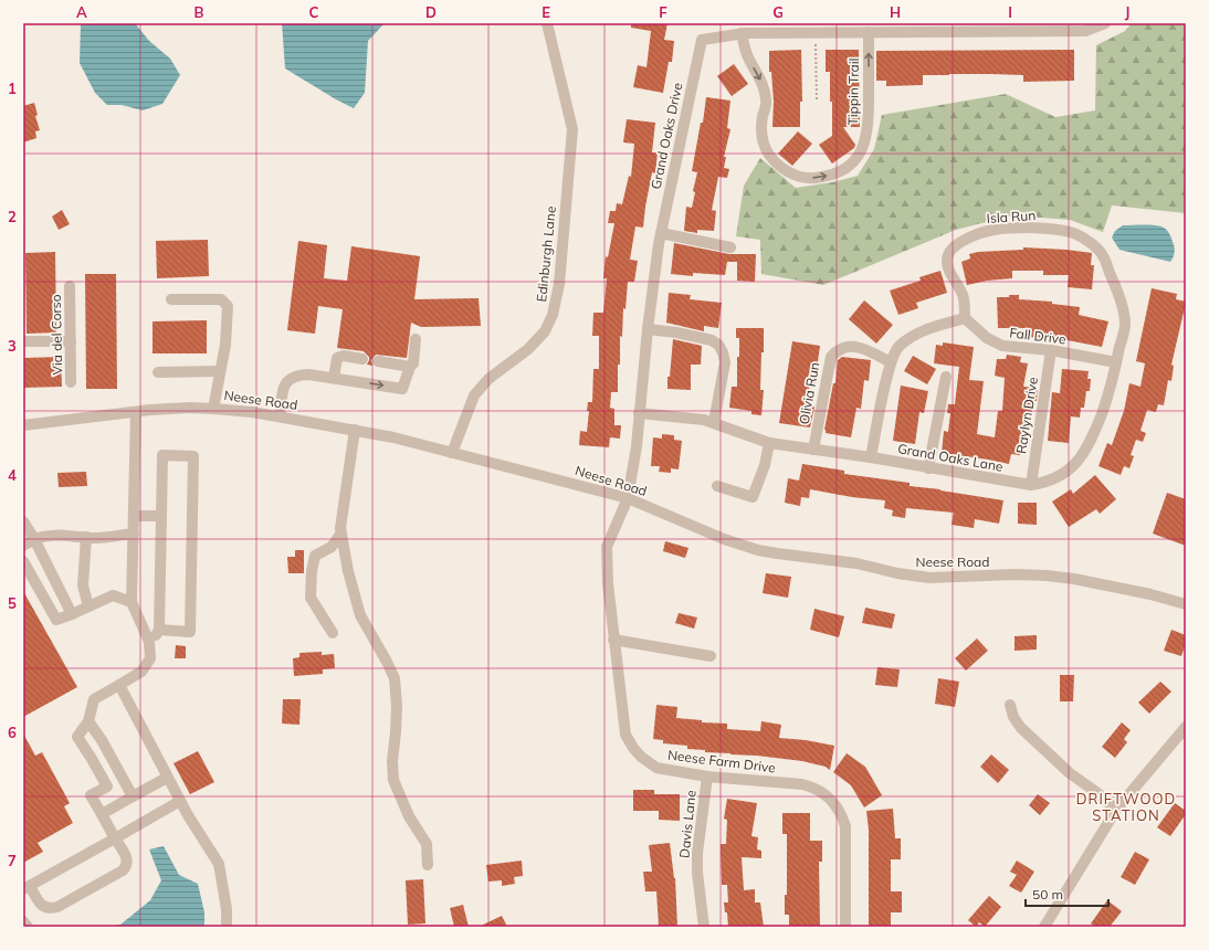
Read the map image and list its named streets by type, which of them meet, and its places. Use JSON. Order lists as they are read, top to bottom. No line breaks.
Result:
{"streets":{"street":["Tippin Trail","Grand Oaks Drive","Isla Run","Edinburgh Lane","Via del Corso","Fall Drive","Olivia Run","Neese Road","Raylyn Drive","Grand Oaks Lane","Neese Farm Drive","Davis Lane"]},"crossings":[["Tippin Trail","Grand Oaks Drive"],["Grand Oaks Drive","Neese Road"],["Grand Oaks Drive","Grand Oaks Lane"],["Grand Oaks Drive","Neese Farm Drive"],["Isla Run","Fall Drive"],["Isla Run","Grand Oaks Lane"],["Edinburgh Lane","Neese Road"],["Fall Drive","Raylyn Drive"],["Fall Drive","Grand Oaks Lane"],["Olivia Run","Grand Oaks Lane"],["Neese Road","Neese Farm Drive"],["Raylyn Drive","Grand Oaks Lane"],["Neese Farm Drive","Davis Lane"]],"districts":["DRIFTWOOD STATION"],"scale_bar":"50 m","grid":{"columns":["A","B","C","D","E","F","G","H","I","J"],"rows":["1","2","3","4","5","6","7"]}}
